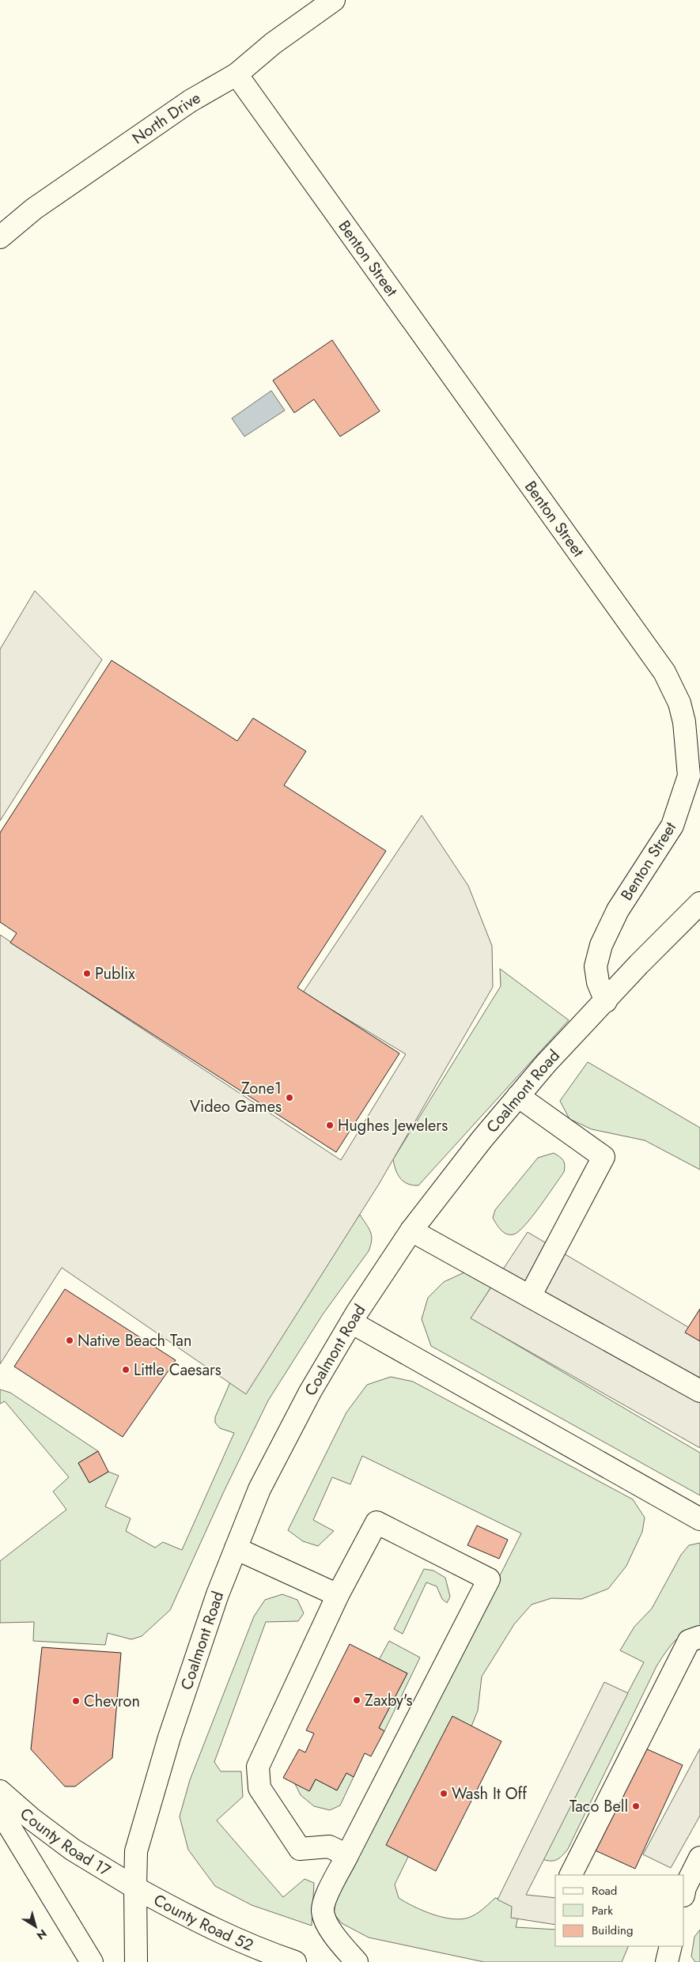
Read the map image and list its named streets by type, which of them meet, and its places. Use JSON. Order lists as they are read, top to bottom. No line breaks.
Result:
{"streets":{"street":["North Drive","Benton Street","Coalmont Road","County Road 17","County Road 52"]},"crossings":[["North Drive","Benton Street"],["Benton Street","Coalmont Road"],["Coalmont Road","County Road 17"],["Coalmont Road","County Road 52"],["County Road 17","County Road 52"]],"places":["Publix","Zone1 Video Games","Hughes Jewelers","Native Beach Tan","Little Caesars","Zaxby's","Chevron","Wash It Off","Taco Bell"],"legend":["Road","Park","Building"],"north":"bottom right"}
